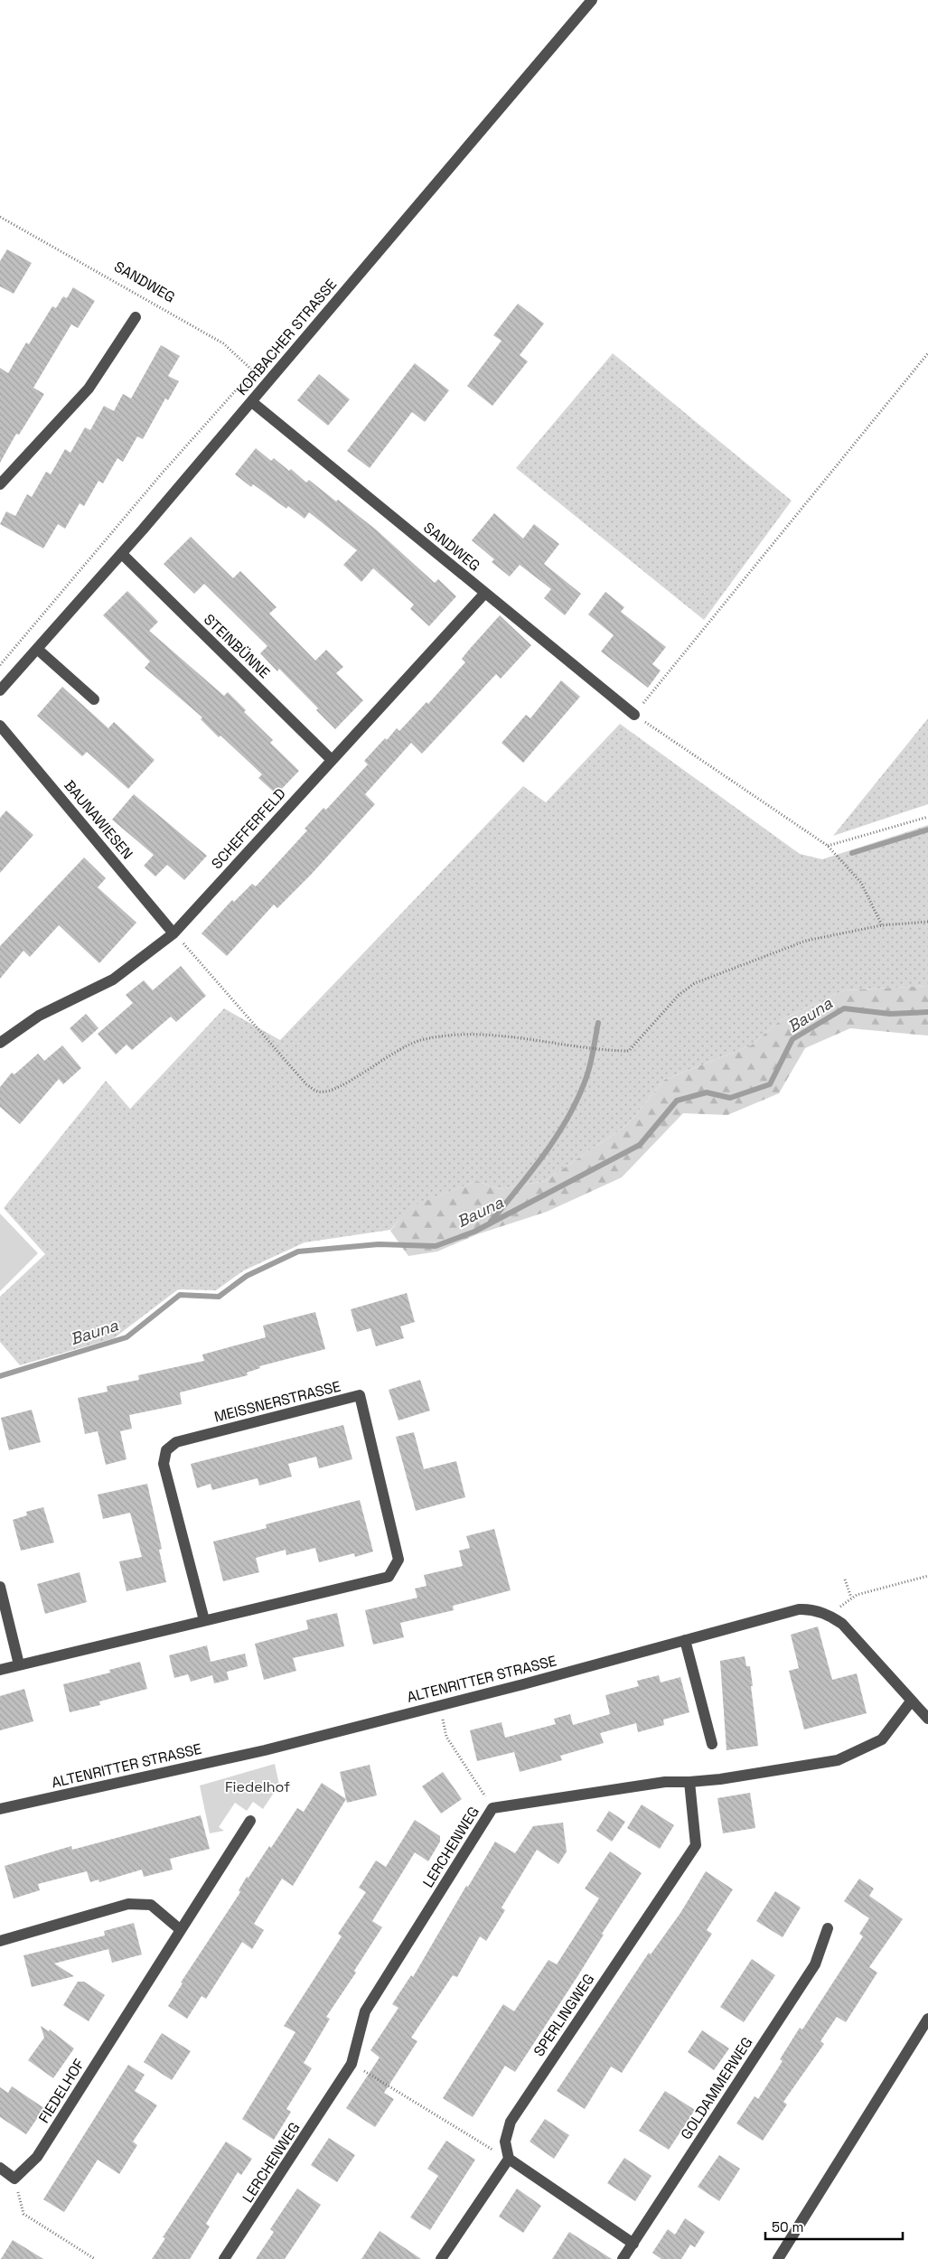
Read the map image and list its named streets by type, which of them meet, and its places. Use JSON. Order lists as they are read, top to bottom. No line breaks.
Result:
{"streets":{"street":["SANDWEG","KORBACHER STRASSE","STEINBÜNNE","BAUNAWIESEN","SCHEFFERFELD","MEISSNERSTRASSE","ALTENRITTER STRASSE","LERCHENWEG","SPERLINGWEG","GOLDAMMERWEG","FIEDELHOF"]},"crossings":[["SANDWEG","KORBACHER STRASSE"],["SANDWEG","SCHEFFERFELD"],["KORBACHER STRASSE","STEINBÜNNE"],["STEINBÜNNE","SCHEFFERFELD"],["BAUNAWIESEN","SCHEFFERFELD"],["ALTENRITTER STRASSE","LERCHENWEG"],["LERCHENWEG","SPERLINGWEG"]],"water":["Bauna"],"parks":["Fiedelhof"],"scale_bar":"50 m"}
